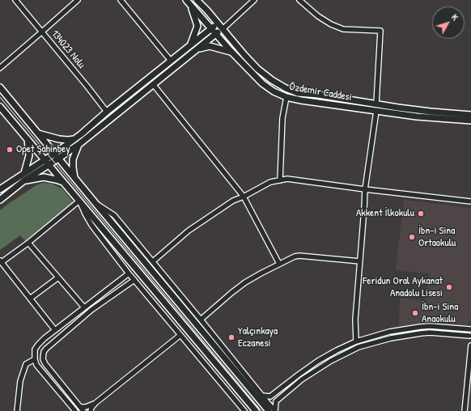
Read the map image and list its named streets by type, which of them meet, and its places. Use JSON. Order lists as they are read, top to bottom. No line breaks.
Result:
{"streets":{"main road":["Özdemir Caddesi"],"street":["134023 Nolu"]},"places":["Opet Şahinbey","Akkent İlkokulu","İbn-i Sina Ortaokulu","Feridun Oral Aykanat Anadolu Lisesi","İbn-i Sina Anaokulu","Yalçınkaya Eczanesi"],"north":"top right"}
